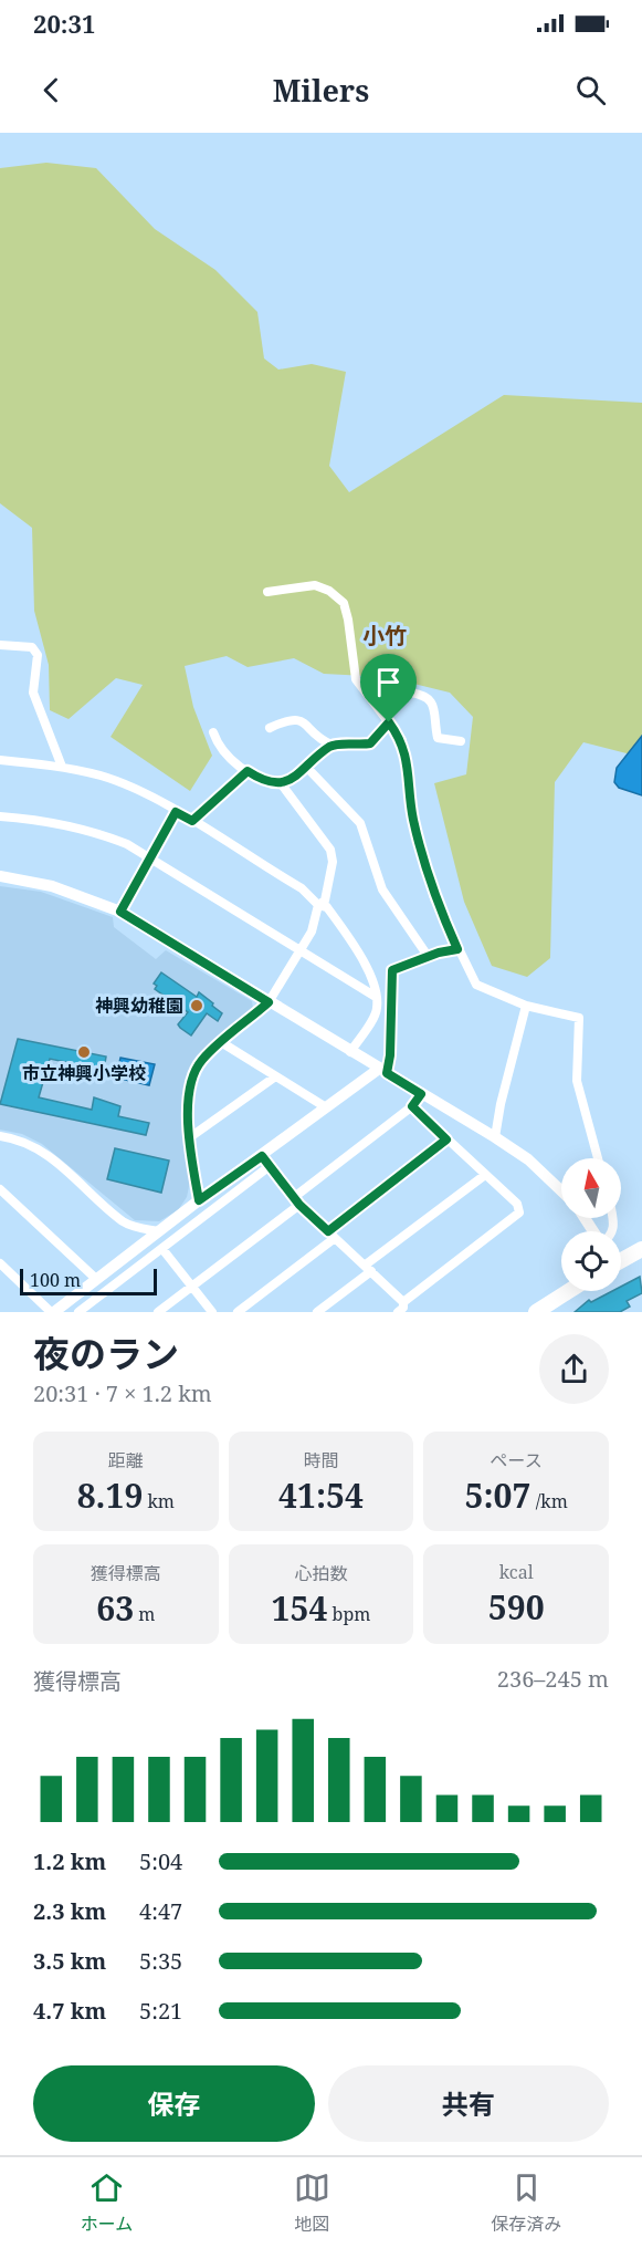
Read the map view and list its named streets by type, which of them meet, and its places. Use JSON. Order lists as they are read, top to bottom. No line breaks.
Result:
{"districts":["小竹"],"places":["神興幼稚園","市立神興小学校"],"scale_bar":"100 m","north":"top","page":{"status":"20:31","header":"Milers","scale":"100 m","heading":["夜のラン","20:31 · 7 × 1.2 km"],"stats":[["距離","8.19 km"],["時間","41:54"],["ペース","5:07 /km"],["獲得標高","63 m"],["心拍数","154 bpm"],["kcal","590"]],"chart":["獲得標高","236–245 m"],"list":[{"name":"1.2 km","note":"5:04"},{"name":"2.3 km","note":"4:47"},{"name":"3.5 km","note":"5:35"},{"name":"4.7 km","note":"5:21"}],"buttons":["保存","共有"],"tabs":["ホーム","地図","保存済み"]}}
